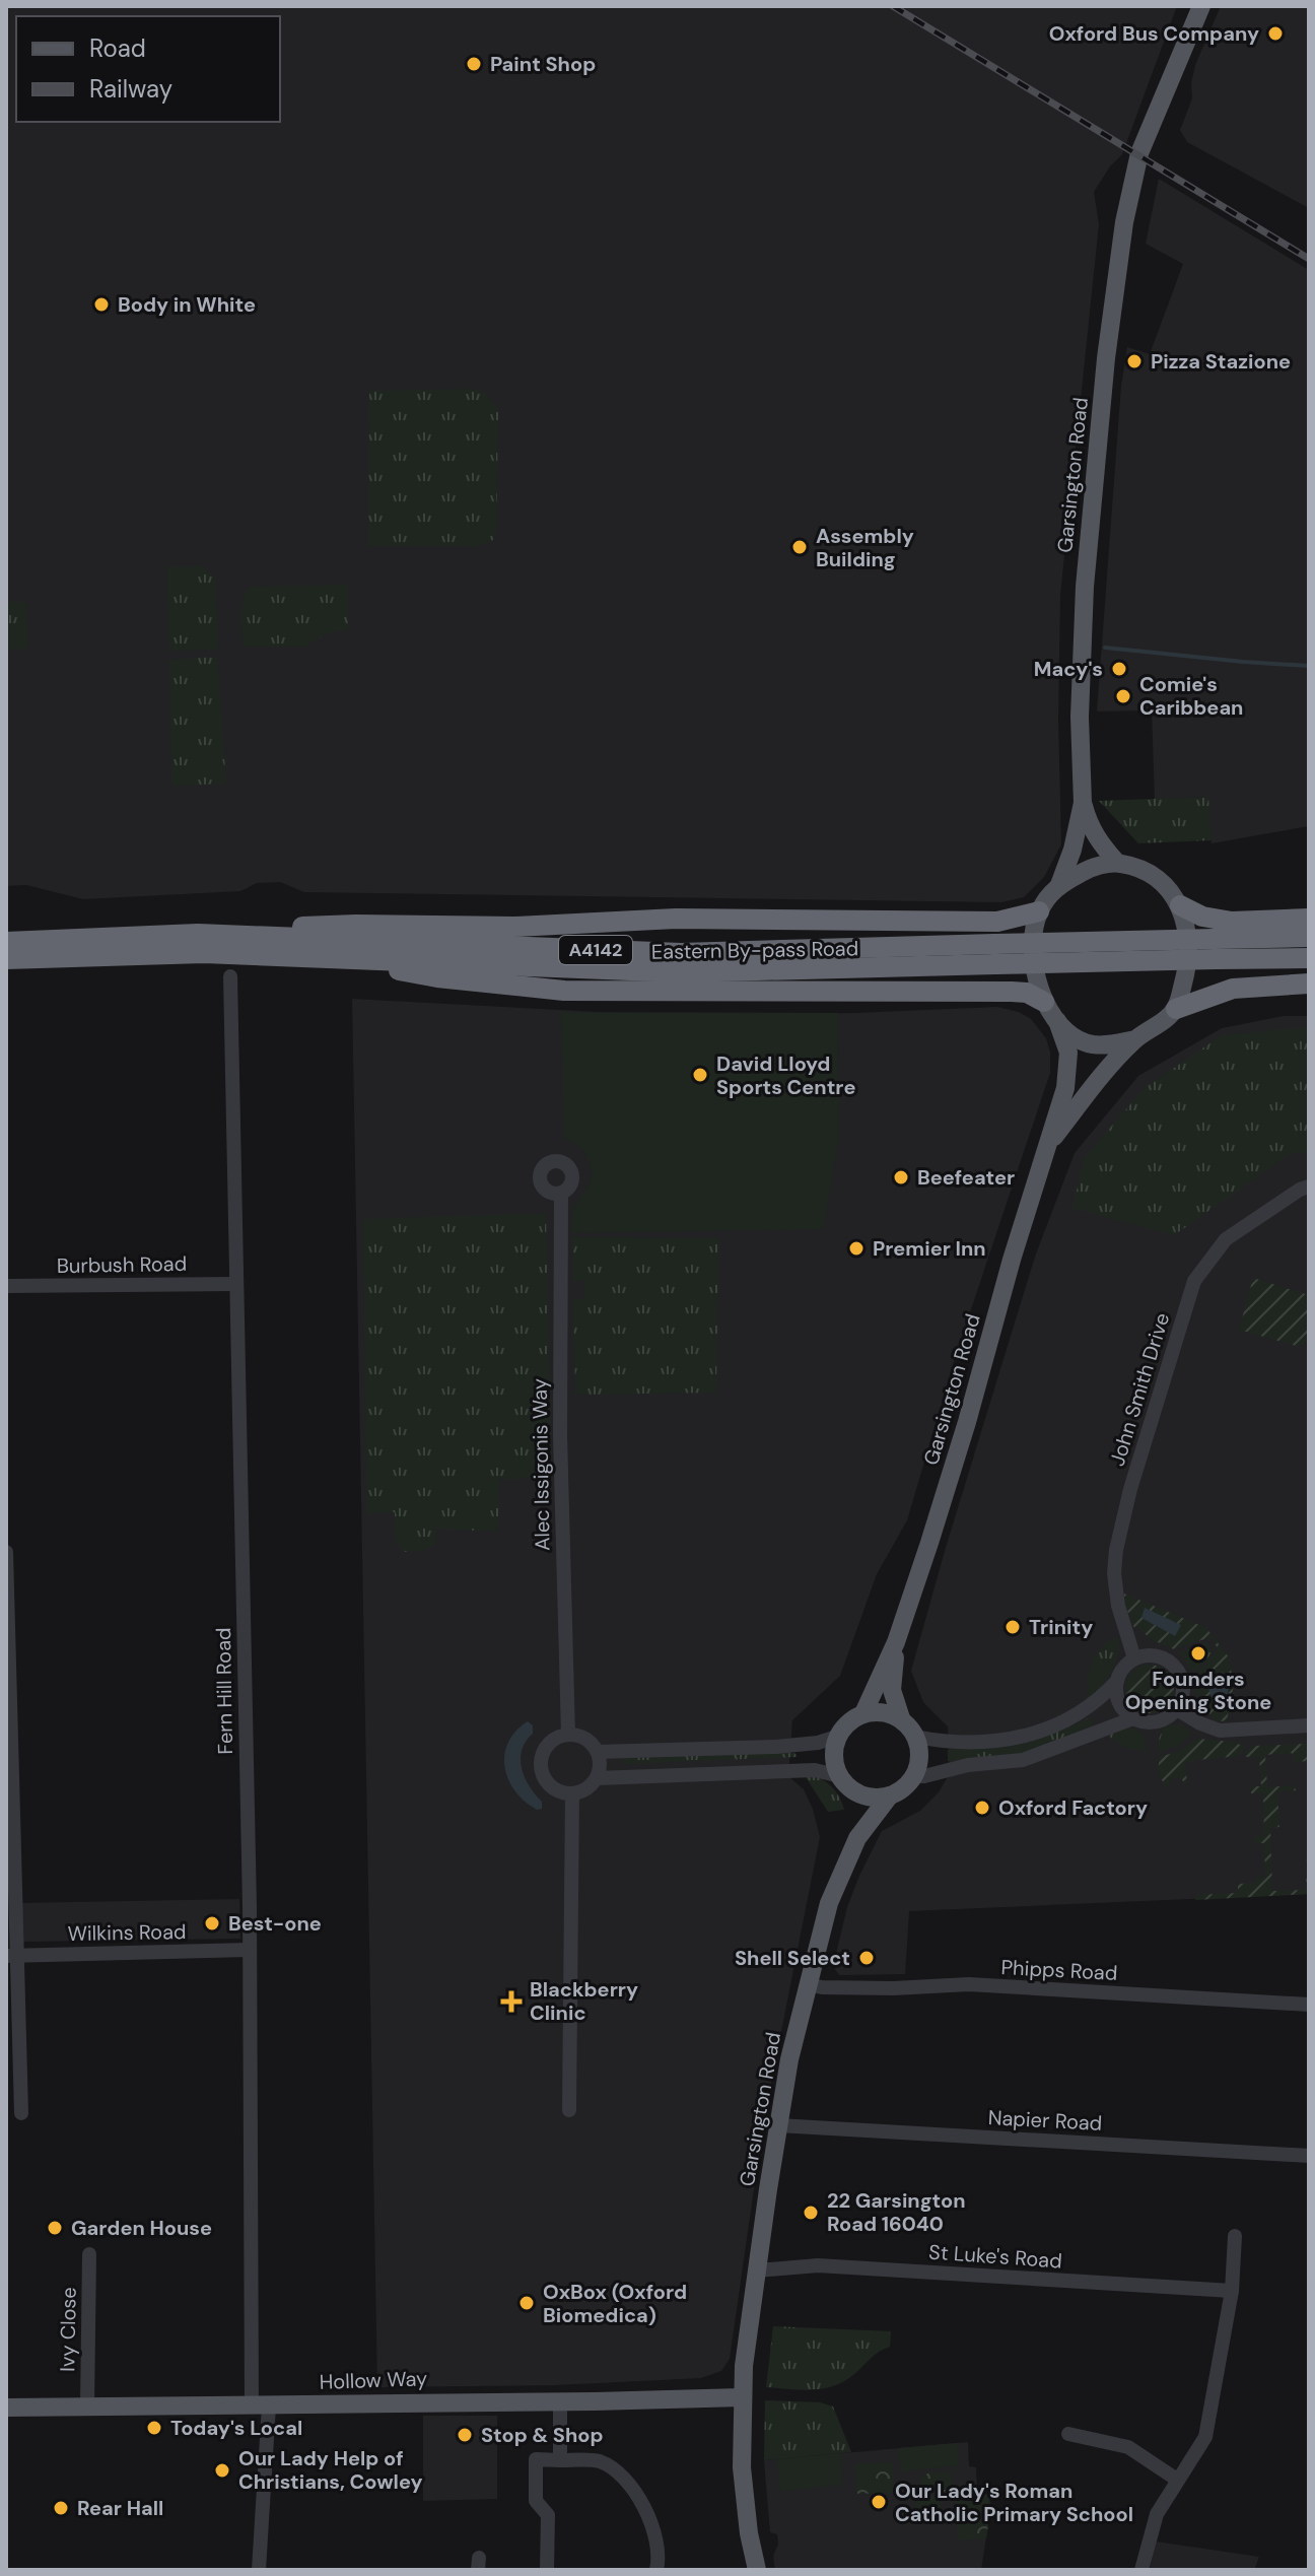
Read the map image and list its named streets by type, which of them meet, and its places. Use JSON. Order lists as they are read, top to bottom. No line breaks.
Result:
{"streets":{"highway":["A4142","Eastern By-pass Road"],"main road":["Garsington Road","Hollow Way"],"street":["Burbush Road","John Smith Drive","Alec Issigonis Way","Fern Hill Road","Wilkins Road","Phipps Road","Napier Road","St Luke's Road","Ivy Close"]},"crossings":[["Garsington Road","Phipps Road"],["Garsington Road","Napier Road"],["Garsington Road","St Luke's Road"],["Garsington Road","Hollow Way"],["Burbush Road","Fern Hill Road"],["Fern Hill Road","Wilkins Road"],["Fern Hill Road","Hollow Way"],["Ivy Close","Hollow Way"]],"places":{"other":["Oxford Bus Company","Paint Shop","Body in White","Pizza Stazione","Assembly Building","Macy's","Comie's Caribbean","David Lloyd Sports Centre","Beefeater","Premier Inn","Trinity","Founders Opening Stone","Oxford Factory","Best-one","Shell Select","22 Garsington Road 16040","Garden House","OxBox (Oxford Biomedica)","Today's Local","Stop & Shop","Our Lady Help of Christians, Cowley","Our Lady's Roman Catholic Primary School","Rear Hall"],"health":["Blackberry Clinic"]},"legend":["Road","Railway"]}
